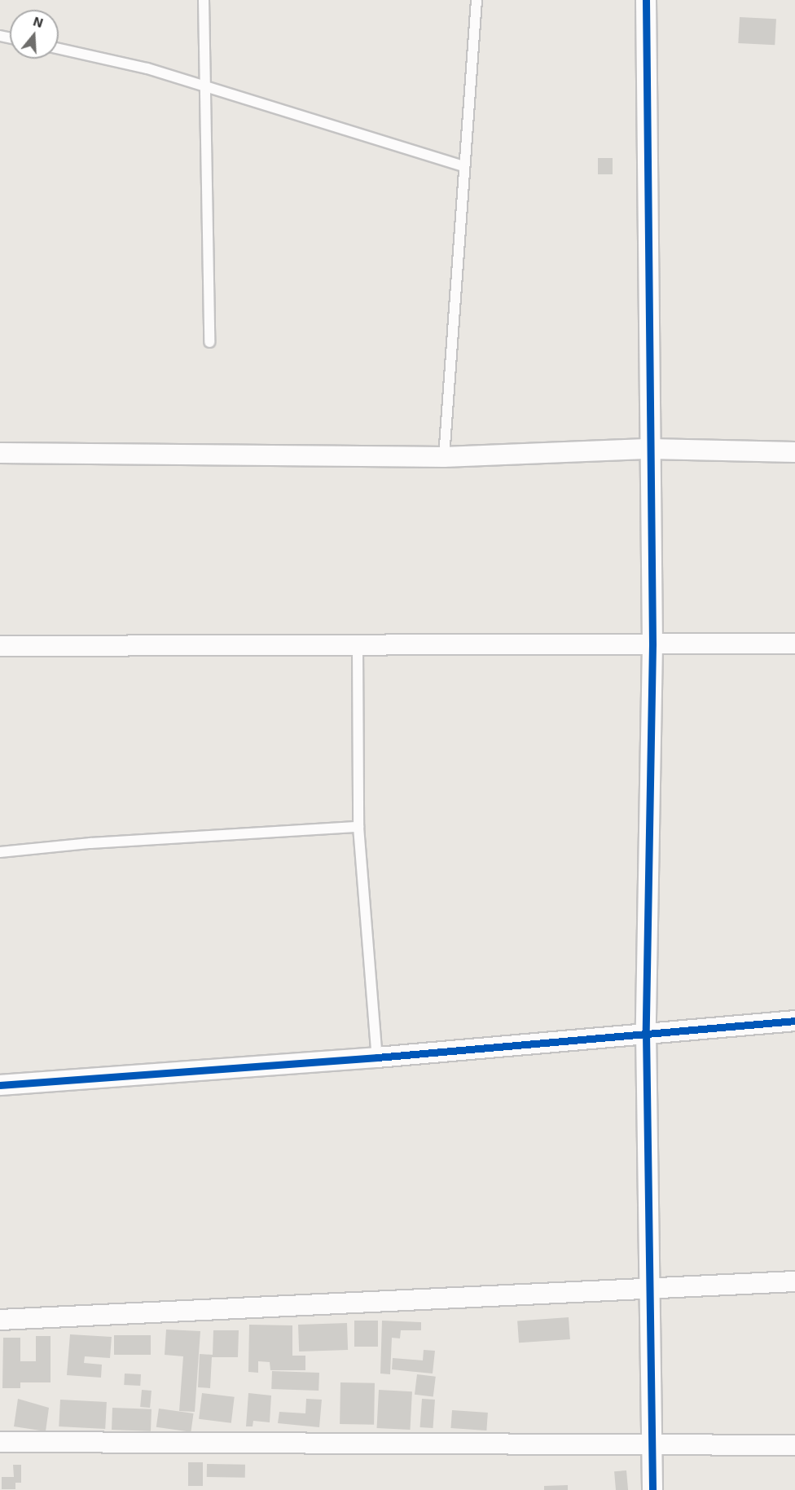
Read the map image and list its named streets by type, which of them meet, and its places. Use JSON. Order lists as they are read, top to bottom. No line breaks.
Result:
{"north":"top"}
